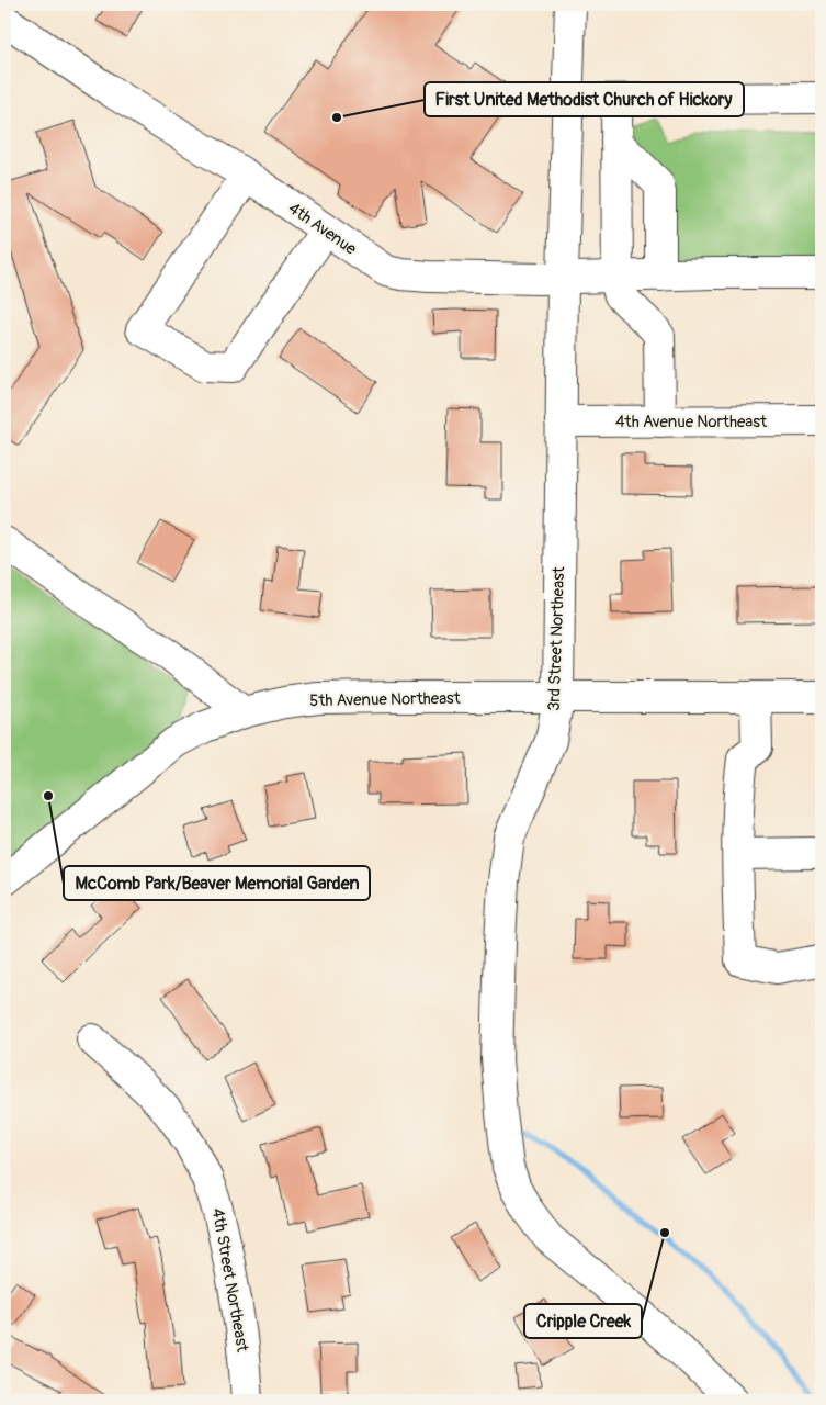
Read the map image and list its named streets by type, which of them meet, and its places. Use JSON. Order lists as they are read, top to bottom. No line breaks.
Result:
{"streets":{"street":["4th Avenue","4th Avenue Northeast","3rd Street Northeast","5th Avenue Northeast","4th Street Northeast"]},"crossings":[["4th Avenue","3rd Street Northeast"],["4th Avenue Northeast","3rd Street Northeast"],["3rd Street Northeast","5th Avenue Northeast"]],"places":["First United Methodist Church of Hickory","McComb Park/Beaver Memorial Garden","Cripple Creek"]}
